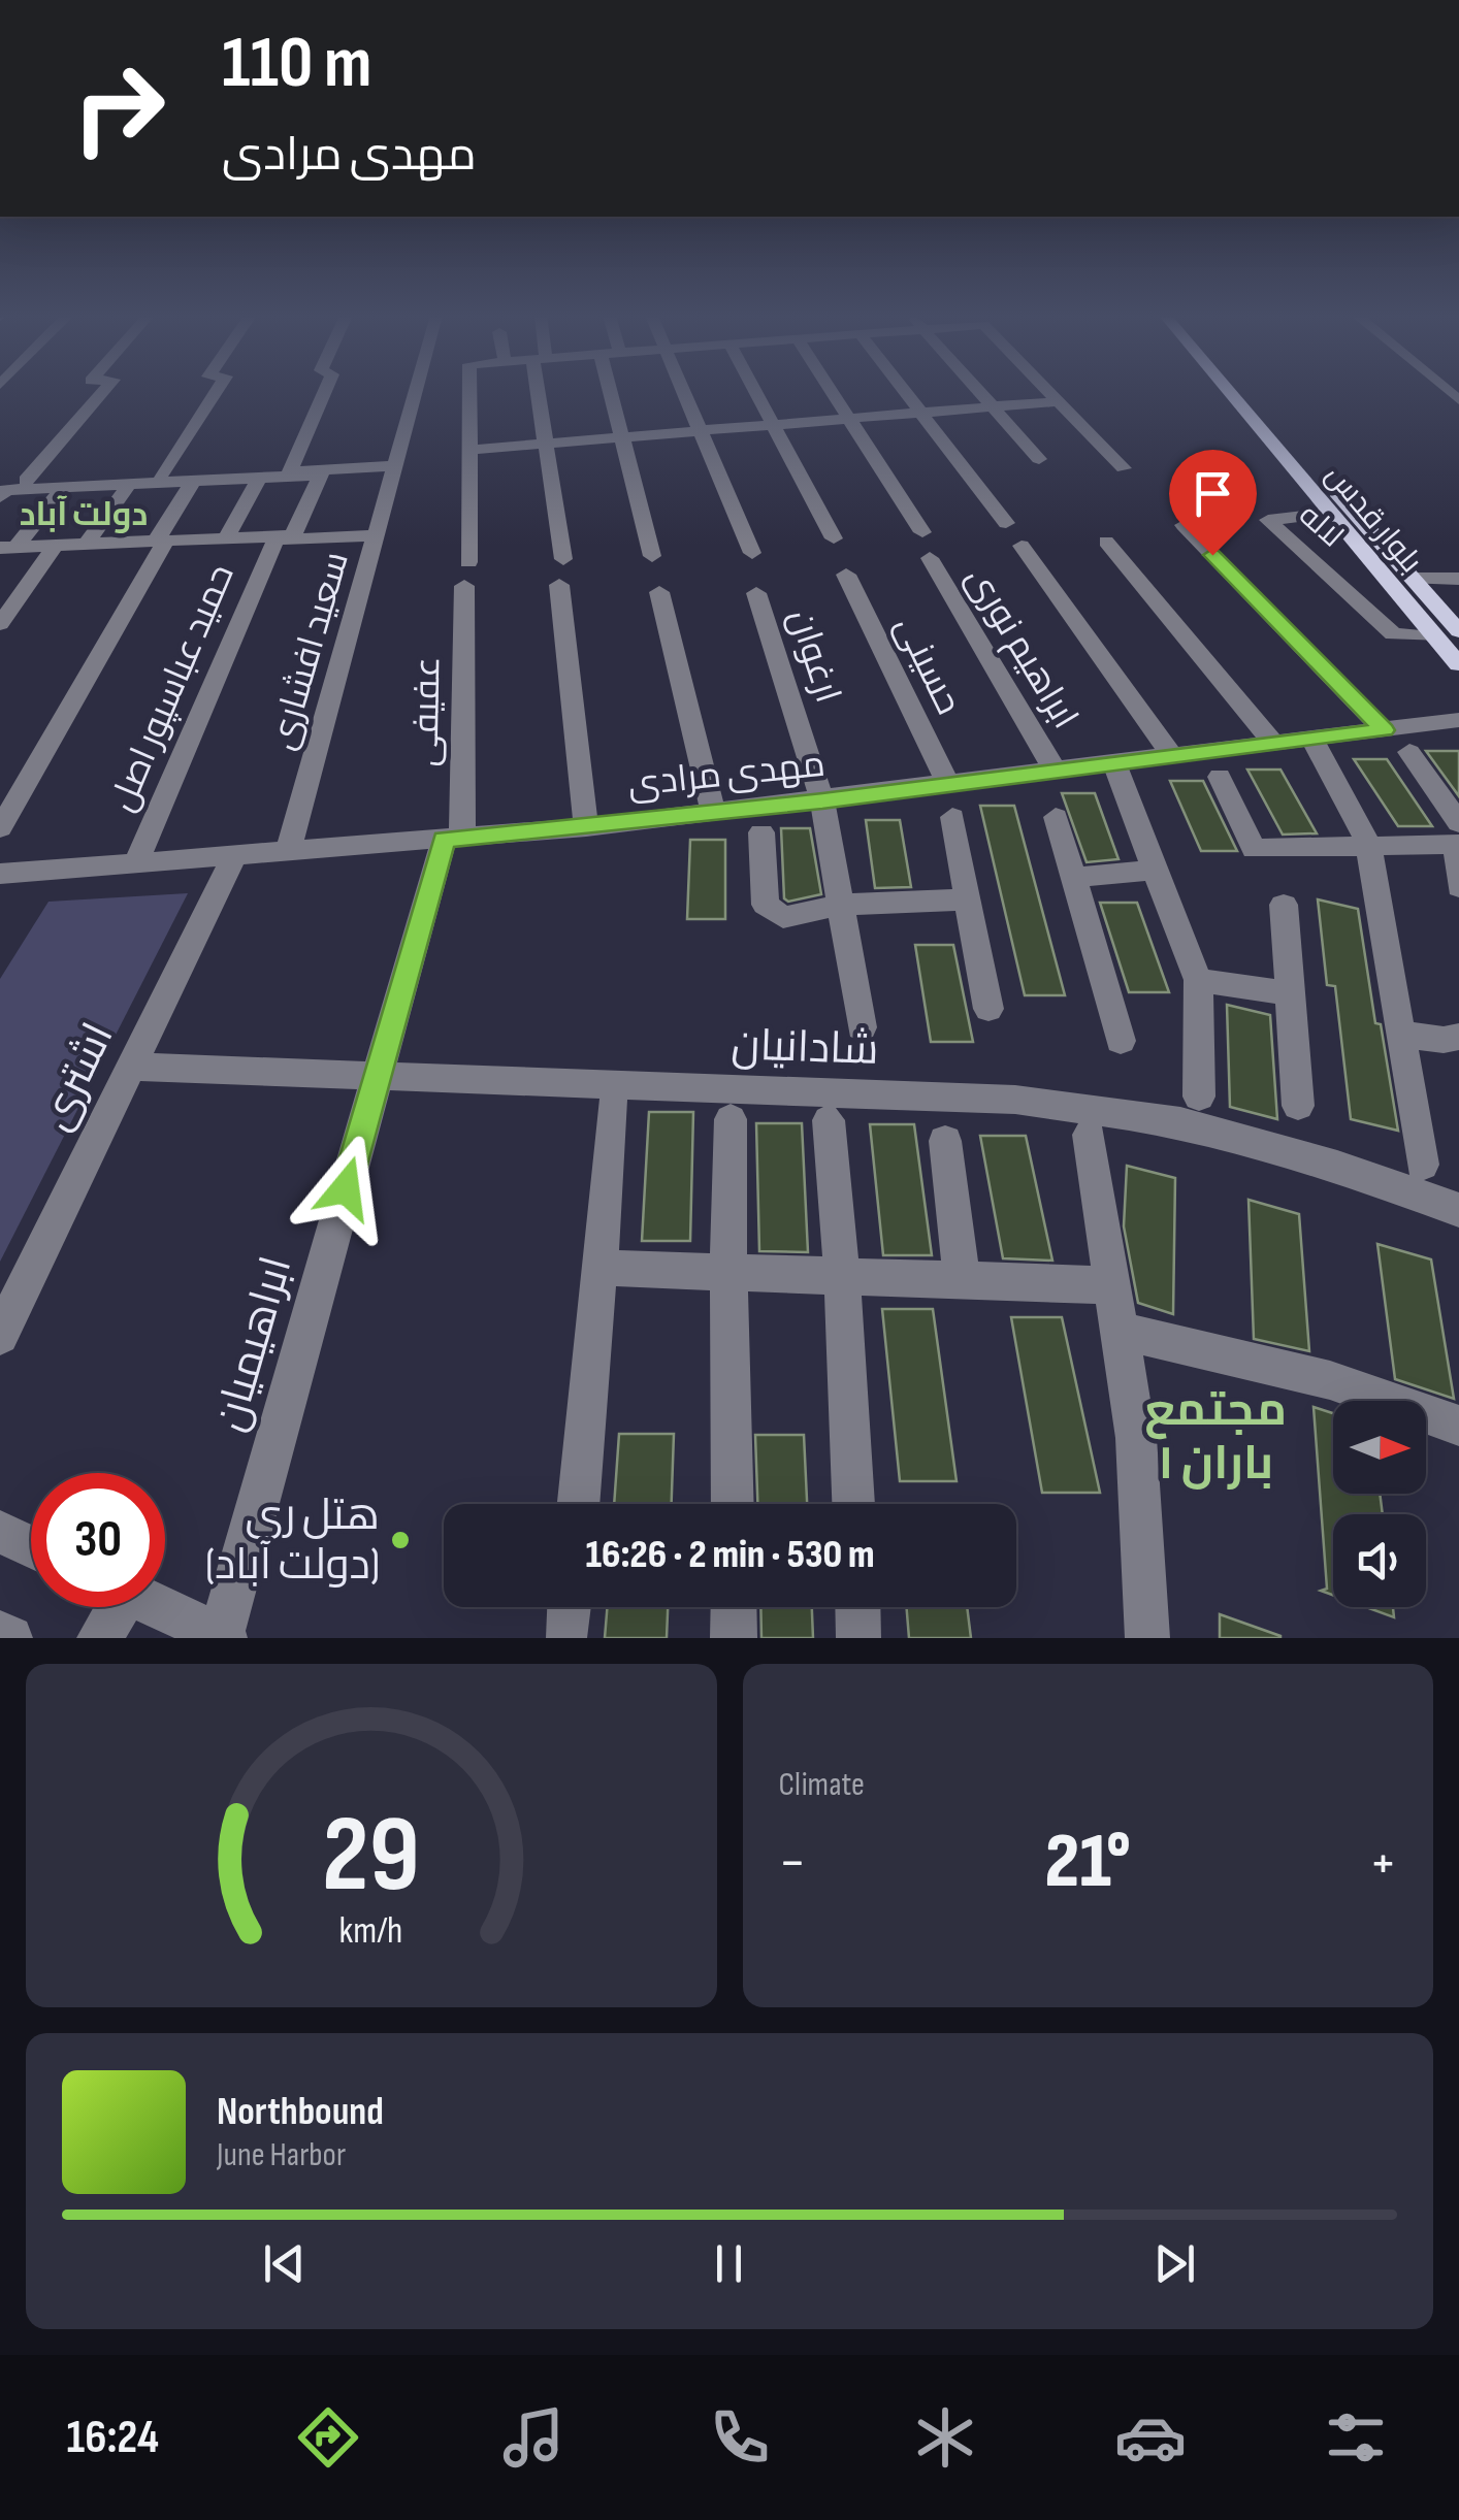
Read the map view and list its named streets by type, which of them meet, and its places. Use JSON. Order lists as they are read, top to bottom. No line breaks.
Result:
{"streets":{"main road":["بلوار قدس"],"street":["لاله","ابراهیم نوری","سعید افشاری","ارغوان","حسینی","حمید عباسپور اصل","عفیفی","مهدی مرادی","شادانیان","اشتری","ابراهیمیان"]},"crossings":[["بلوار قدس","لاله"],["ابراهیم نوری","مهدی مرادی"],["سعید افشاری","مهدی مرادی"],["ارغوان","مهدی مرادی"],["حسینی","مهدی مرادی"],["حمید عباسپور اصل","مهدی مرادی"],["عفیفی","مهدی مرادی"],["عفیفی","ابراهیمیان"],["مهدی مرادی","اشتری"],["مهدی مرادی","ابراهیمیان"],["شادانیان","اشتری"],["شادانیان","ابراهیمیان"]],"districts":["دولت آباد","مجتمع باران ١"],"places":["هتل ری (دولت آباد)"],"north":"right","page":{"turn":["110 m","مهدی مرادی"],"limit":"30","trip":"16:26 · 2 min · 530 m","tile":"Climate","heat":["−","21°","+"],"song":["Northbound","June Harbor"],"tabs":"16:24","gauge":["29","km/h"]}}
